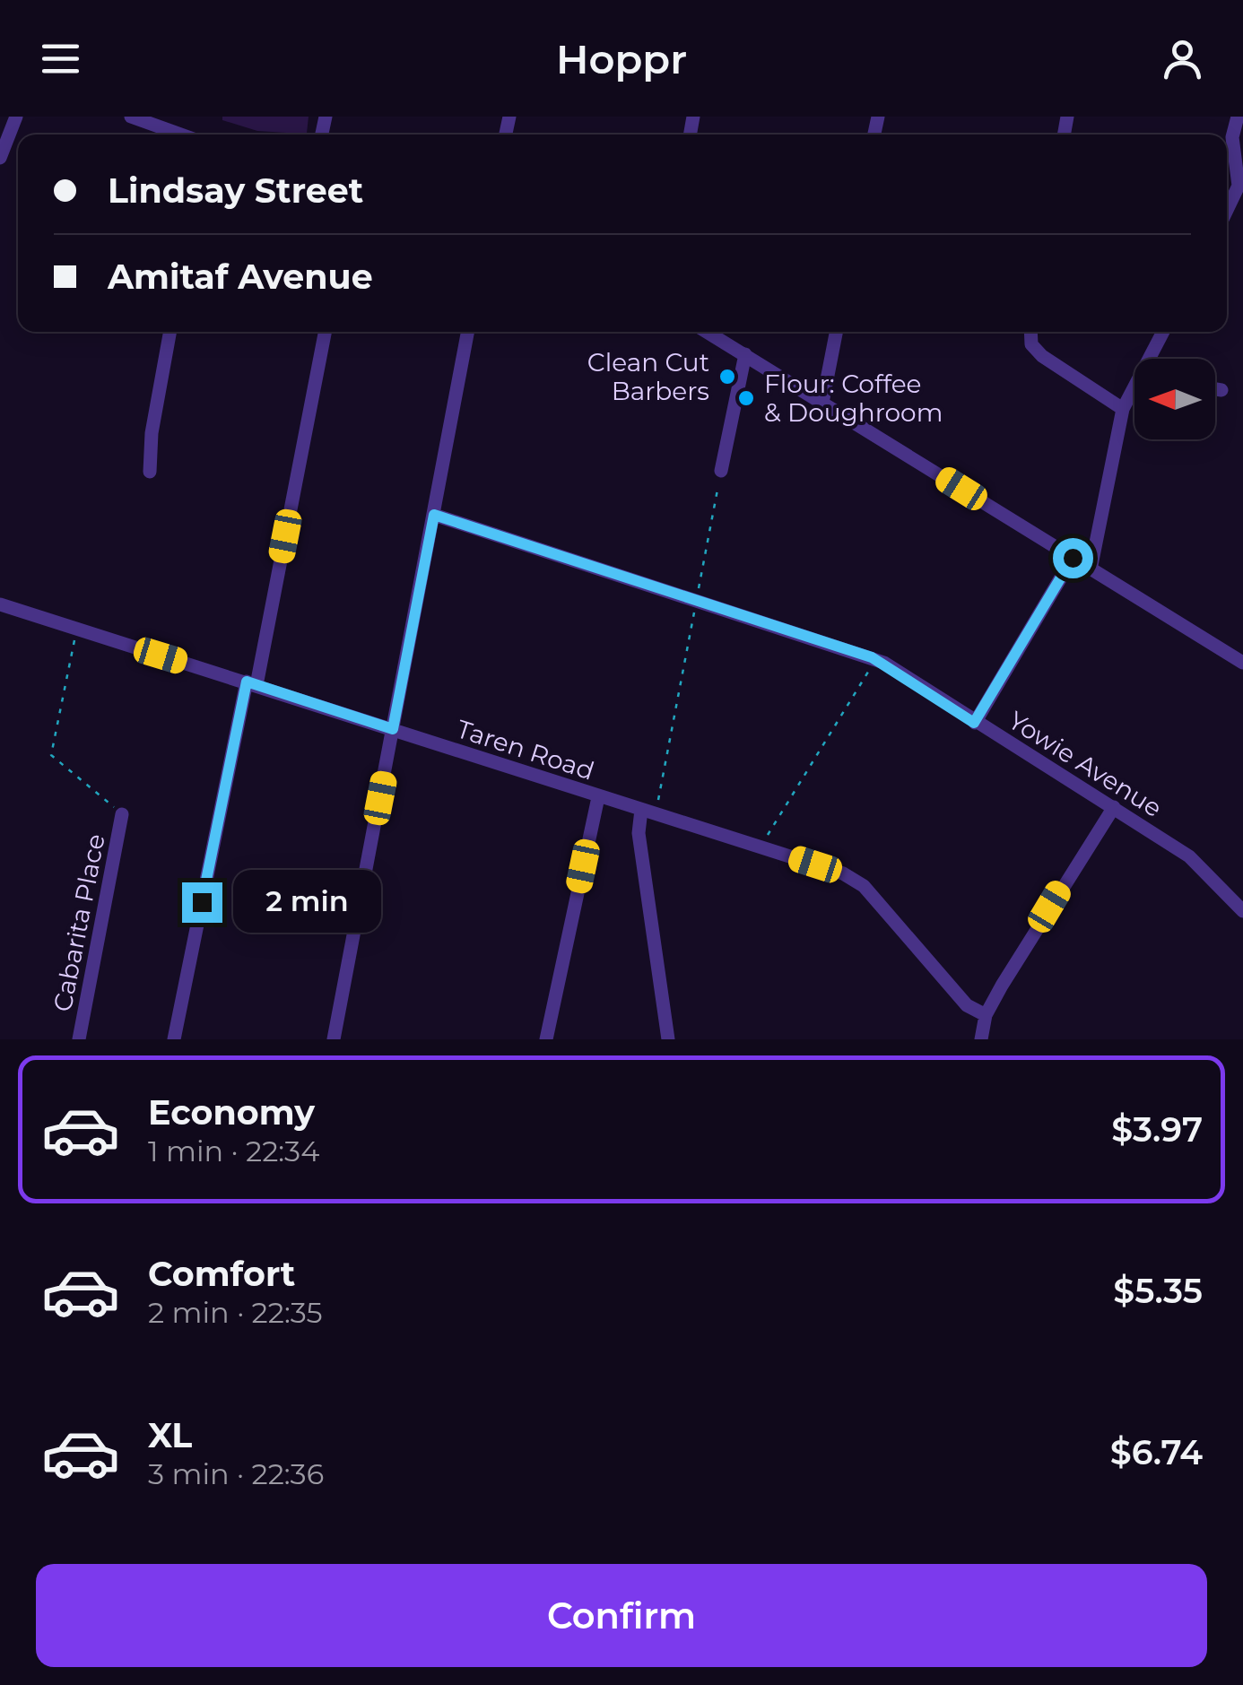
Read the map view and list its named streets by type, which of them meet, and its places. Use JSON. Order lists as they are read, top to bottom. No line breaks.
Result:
{"streets":{"street":["Taren Road","Yowie Avenue","Cabarita Place"]},"places":["Clean Cut Barbers","Flour: Coffee & Doughroom"],"north":"left","page":{"header":"Hoppr","banner":["Lindsay Street","Amitaf Avenue"],"bubble":"2 min","list":[{"name":"Economy","note":"1 min · 22:34","value":"$3.97"},{"name":"Comfort","note":"2 min · 22:35","value":"$5.35"},{"name":"XL","note":"3 min · 22:36","value":"$6.74"}],"buttons":"Confirm"}}
